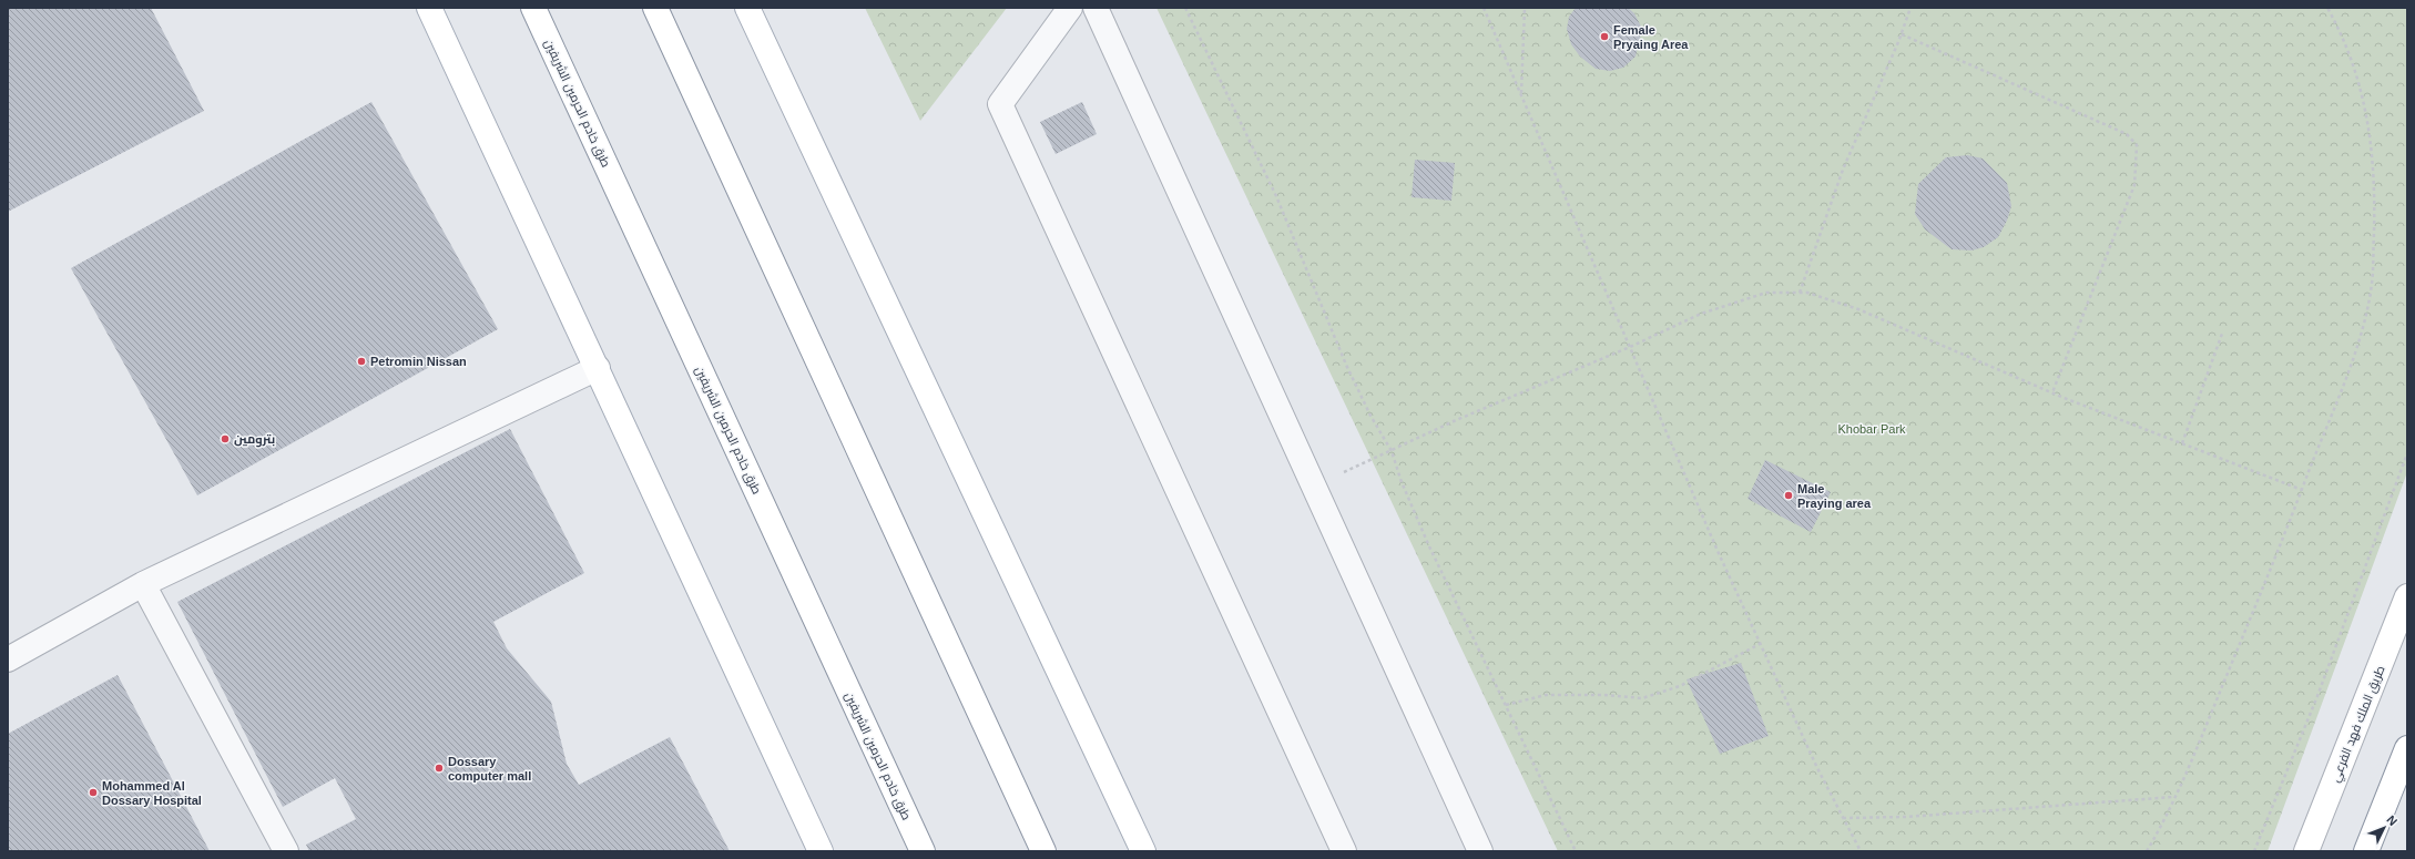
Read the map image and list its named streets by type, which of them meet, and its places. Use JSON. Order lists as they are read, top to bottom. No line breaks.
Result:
{"streets":{"main road":["طرق خادم الحرمين الشريفين","طريق الملك فهد الفرعي"]},"parks":["Khobar Park"],"places":["Female Pryaing Area","Petromin Nissan","بترومين","Male Praying area","Dossary computer mall","Mohammed Al Dossary Hospital"],"north":"top right"}
